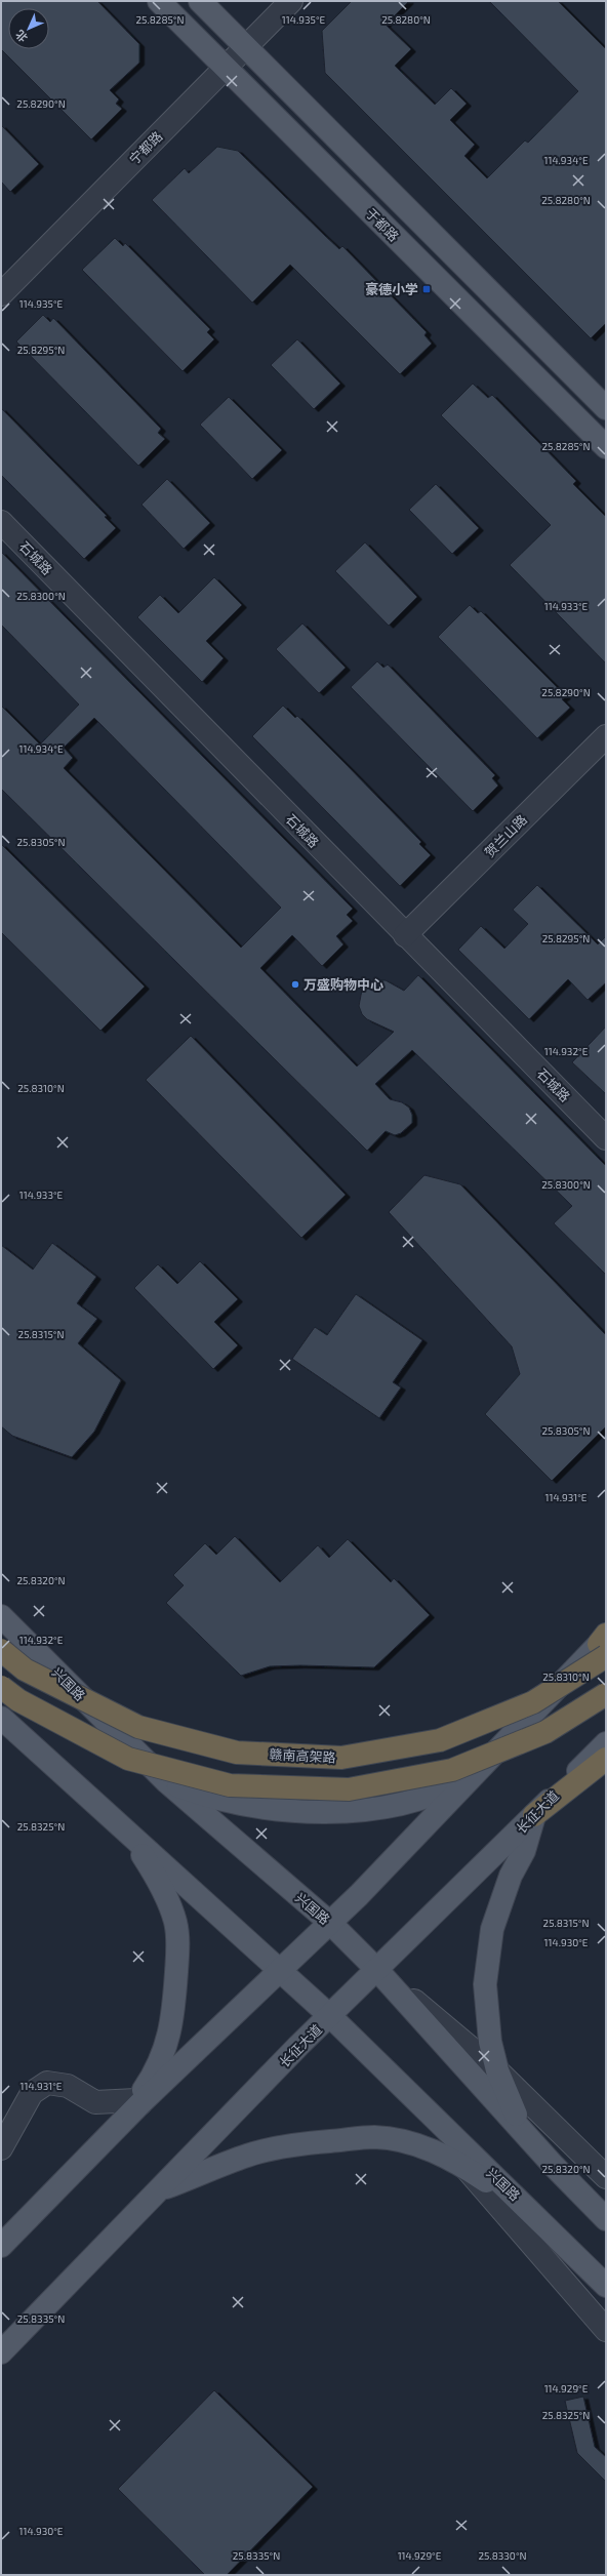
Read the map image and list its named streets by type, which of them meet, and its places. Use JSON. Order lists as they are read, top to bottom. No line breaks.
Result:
{"streets":{"highway":["赣南高架路"],"main road":["于都路","兴国路","长征大道"],"street":["宁都路","石城路","贺兰山路"]},"crossings":[["宁都路","于都路"],["石城路","贺兰山路"],["兴国路","长征大道"]],"places":{"transit":["豪德小学"],"other":["万盛购物中心"]},"north":"bottom left","coordinates":["25.8285°N","114.935°E","25.8280°N","25.8290°N","114.934°E","25.8295°N","25.8300°N","114.933°E","25.8305°N","114.932°E","25.8310°N","25.8315°N","114.931°E","25.8320°N","25.8325°N","114.930°E","25.8335°N","114.929°E","25.8330°N"]}
